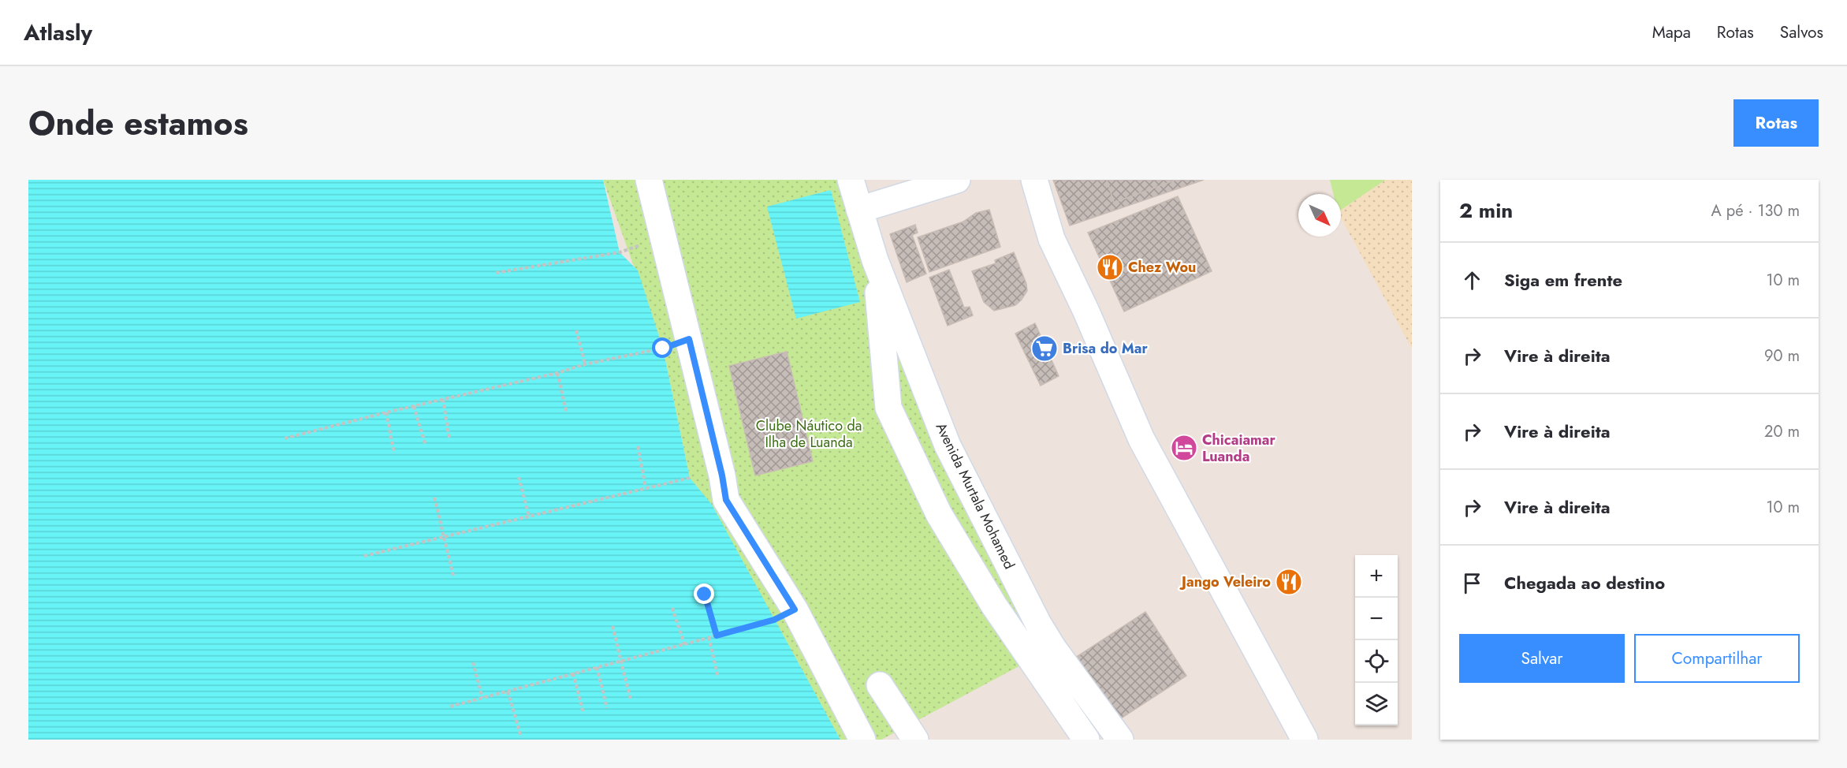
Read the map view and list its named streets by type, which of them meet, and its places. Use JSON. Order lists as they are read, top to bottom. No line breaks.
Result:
{"streets":{"street":["Avenida Murtala Mohamed"]},"parks":["Clube Náutico da Ilha de Luanda"],"places":{"restaurant":["Chez Wou","Jango Veleiro"],"supermarket":["Brisa do Mar"],"hotel":["Chicaiamar Luanda"]},"north":"bottom right","page":{"header":"Atlasly","nav":["Mapa","Rotas","Salvos"],"title":"Onde estamos","buttons":["Rotas",["Salvar","Compartilhar"]],"heading":["2 min","A pé · 130 m"],"list":[["Siga em frente","10 m"],["Vire à direita","90 m"],["Vire à direita","20 m"],["Vire à direita","10 m"],"Chegada ao destino"],"map_buttons":["+","−"]}}
